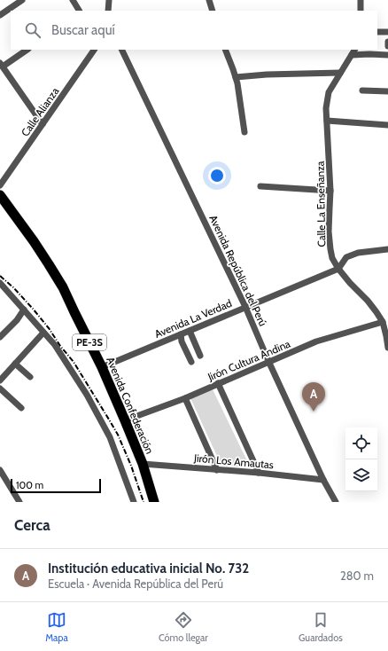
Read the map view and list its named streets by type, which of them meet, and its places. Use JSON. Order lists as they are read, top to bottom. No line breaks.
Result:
{"streets":{"highway":["PE-3S","Avenida Confederación"],"street":["Calle Alianza","Calle La Enseñanza","Avenida República del Perú","Avenida La Verdad","Jirón Cultura Andina","Jirón Los Amautas"]},"crossings":[["Calle La Enseñanza","Avenida La Verdad"],["Calle La Enseñanza","Jirón Cultura Andina"],["Avenida República del Perú","Avenida La Verdad"],["Avenida República del Perú","Jirón Cultura Andina"],["Avenida República del Perú","Jirón Los Amautas"],["Avenida La Verdad","Avenida Confederación"],["Jirón Cultura Andina","Avenida Confederación"],["Avenida Confederación","Jirón Los Amautas"]],"scale_bar":"100 m","page":{"search":"Buscar aquí","pins":"A","scale":"100 m","heading":"Cerca","list":[{"mark":"A","name":"Institución educativa inicial No. 732","note":"Escuela · Avenida República del Perú","value":"280 m"}],"nav":["Mapa","Cómo llegar","Guardados"]}}
